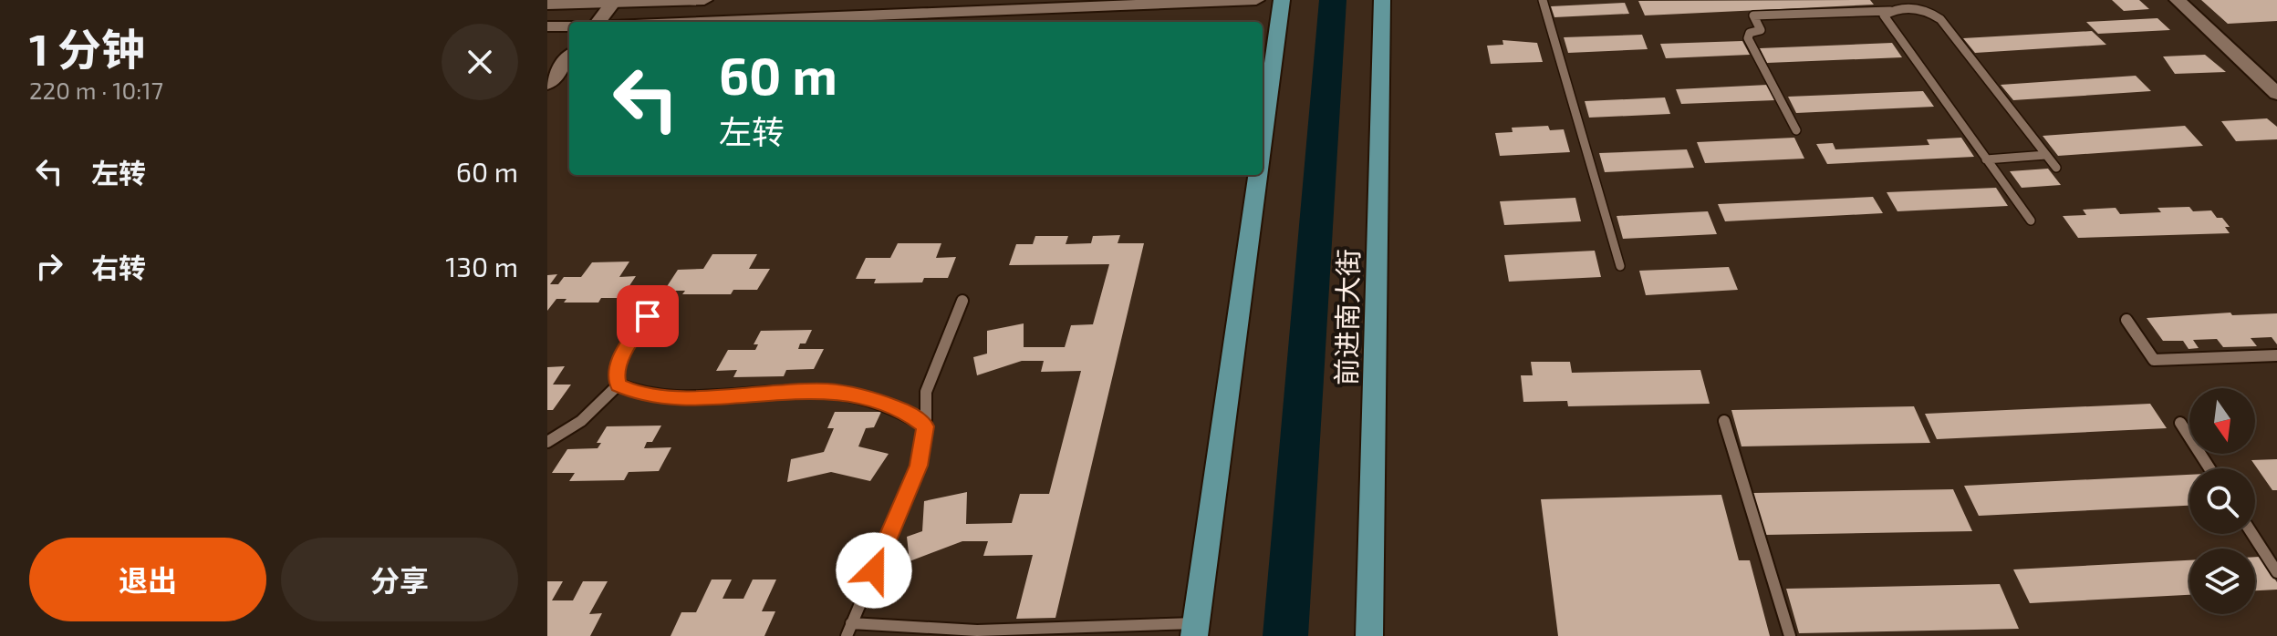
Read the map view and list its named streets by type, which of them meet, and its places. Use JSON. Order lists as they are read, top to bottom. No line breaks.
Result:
{"streets":{"main road":["前进南大街"]},"north":"bottom","page":{"heading":["1 分钟","220 m · 10:17"],"turn":["60 m","左转"],"list":[{"name":"左转","value":"60 m"},{"name":"右转","value":"130 m"}],"buttons":["退出","分享"]}}
